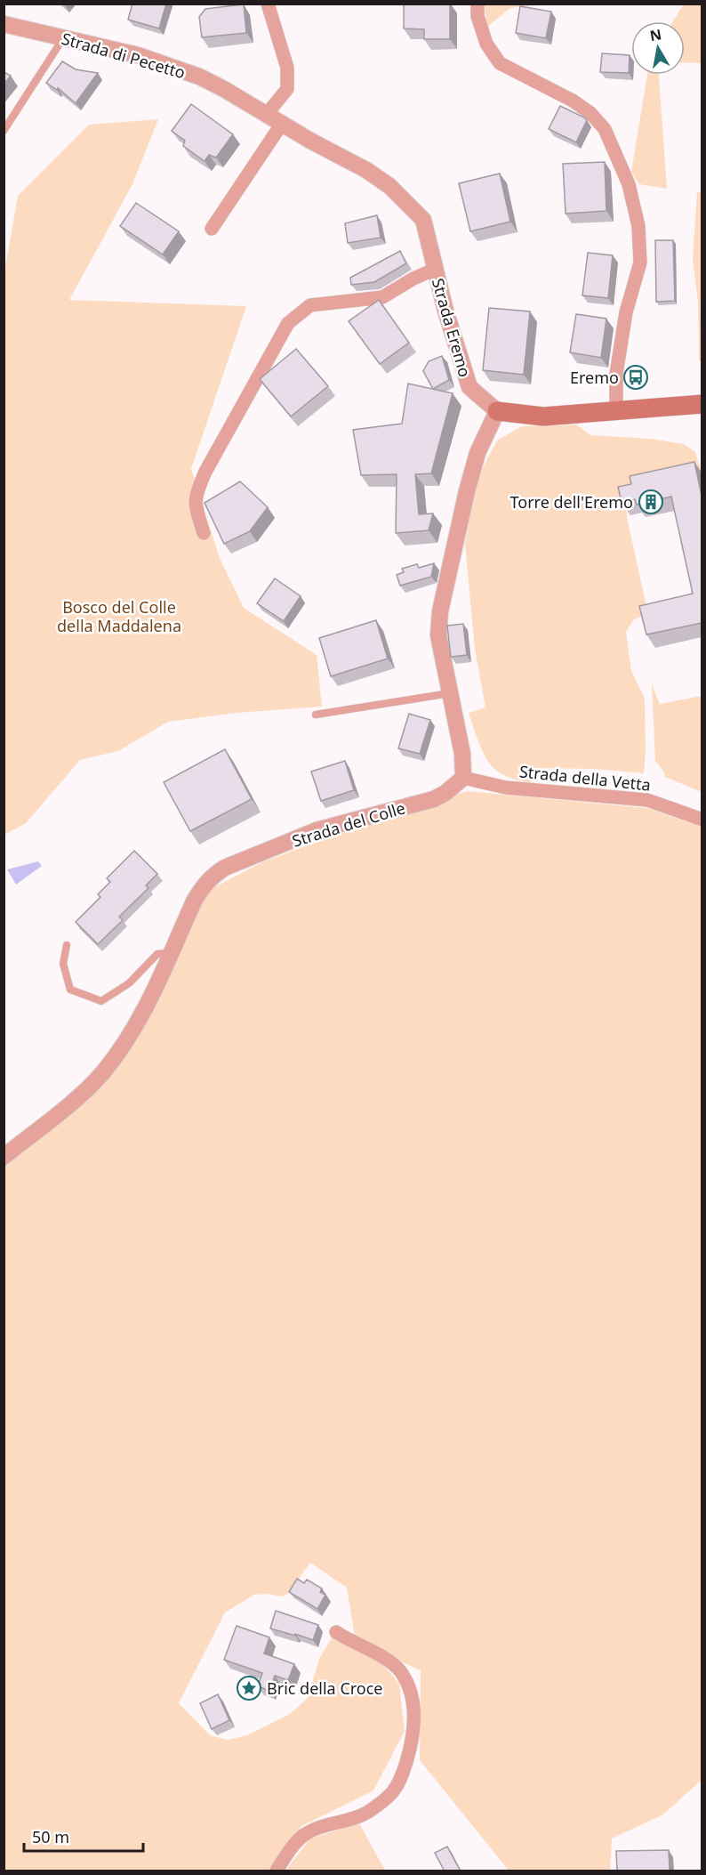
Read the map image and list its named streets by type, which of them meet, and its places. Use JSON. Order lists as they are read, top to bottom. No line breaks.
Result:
{"streets":{"street":["Strada di Pecetto","Strada Eremo","Strada della Vetta","Strada del Colle"]},"crossings":[["Strada di Pecetto","Strada Eremo"],["Strada della Vetta","Strada del Colle"]],"parks":["Bosco del Colle della Maddalena"],"places":{"bus stop":["Eremo"],"building":["Torre dell'Eremo"],"place":["Bric della Croce"]},"scale_bar":"50 m","north":"top"}
